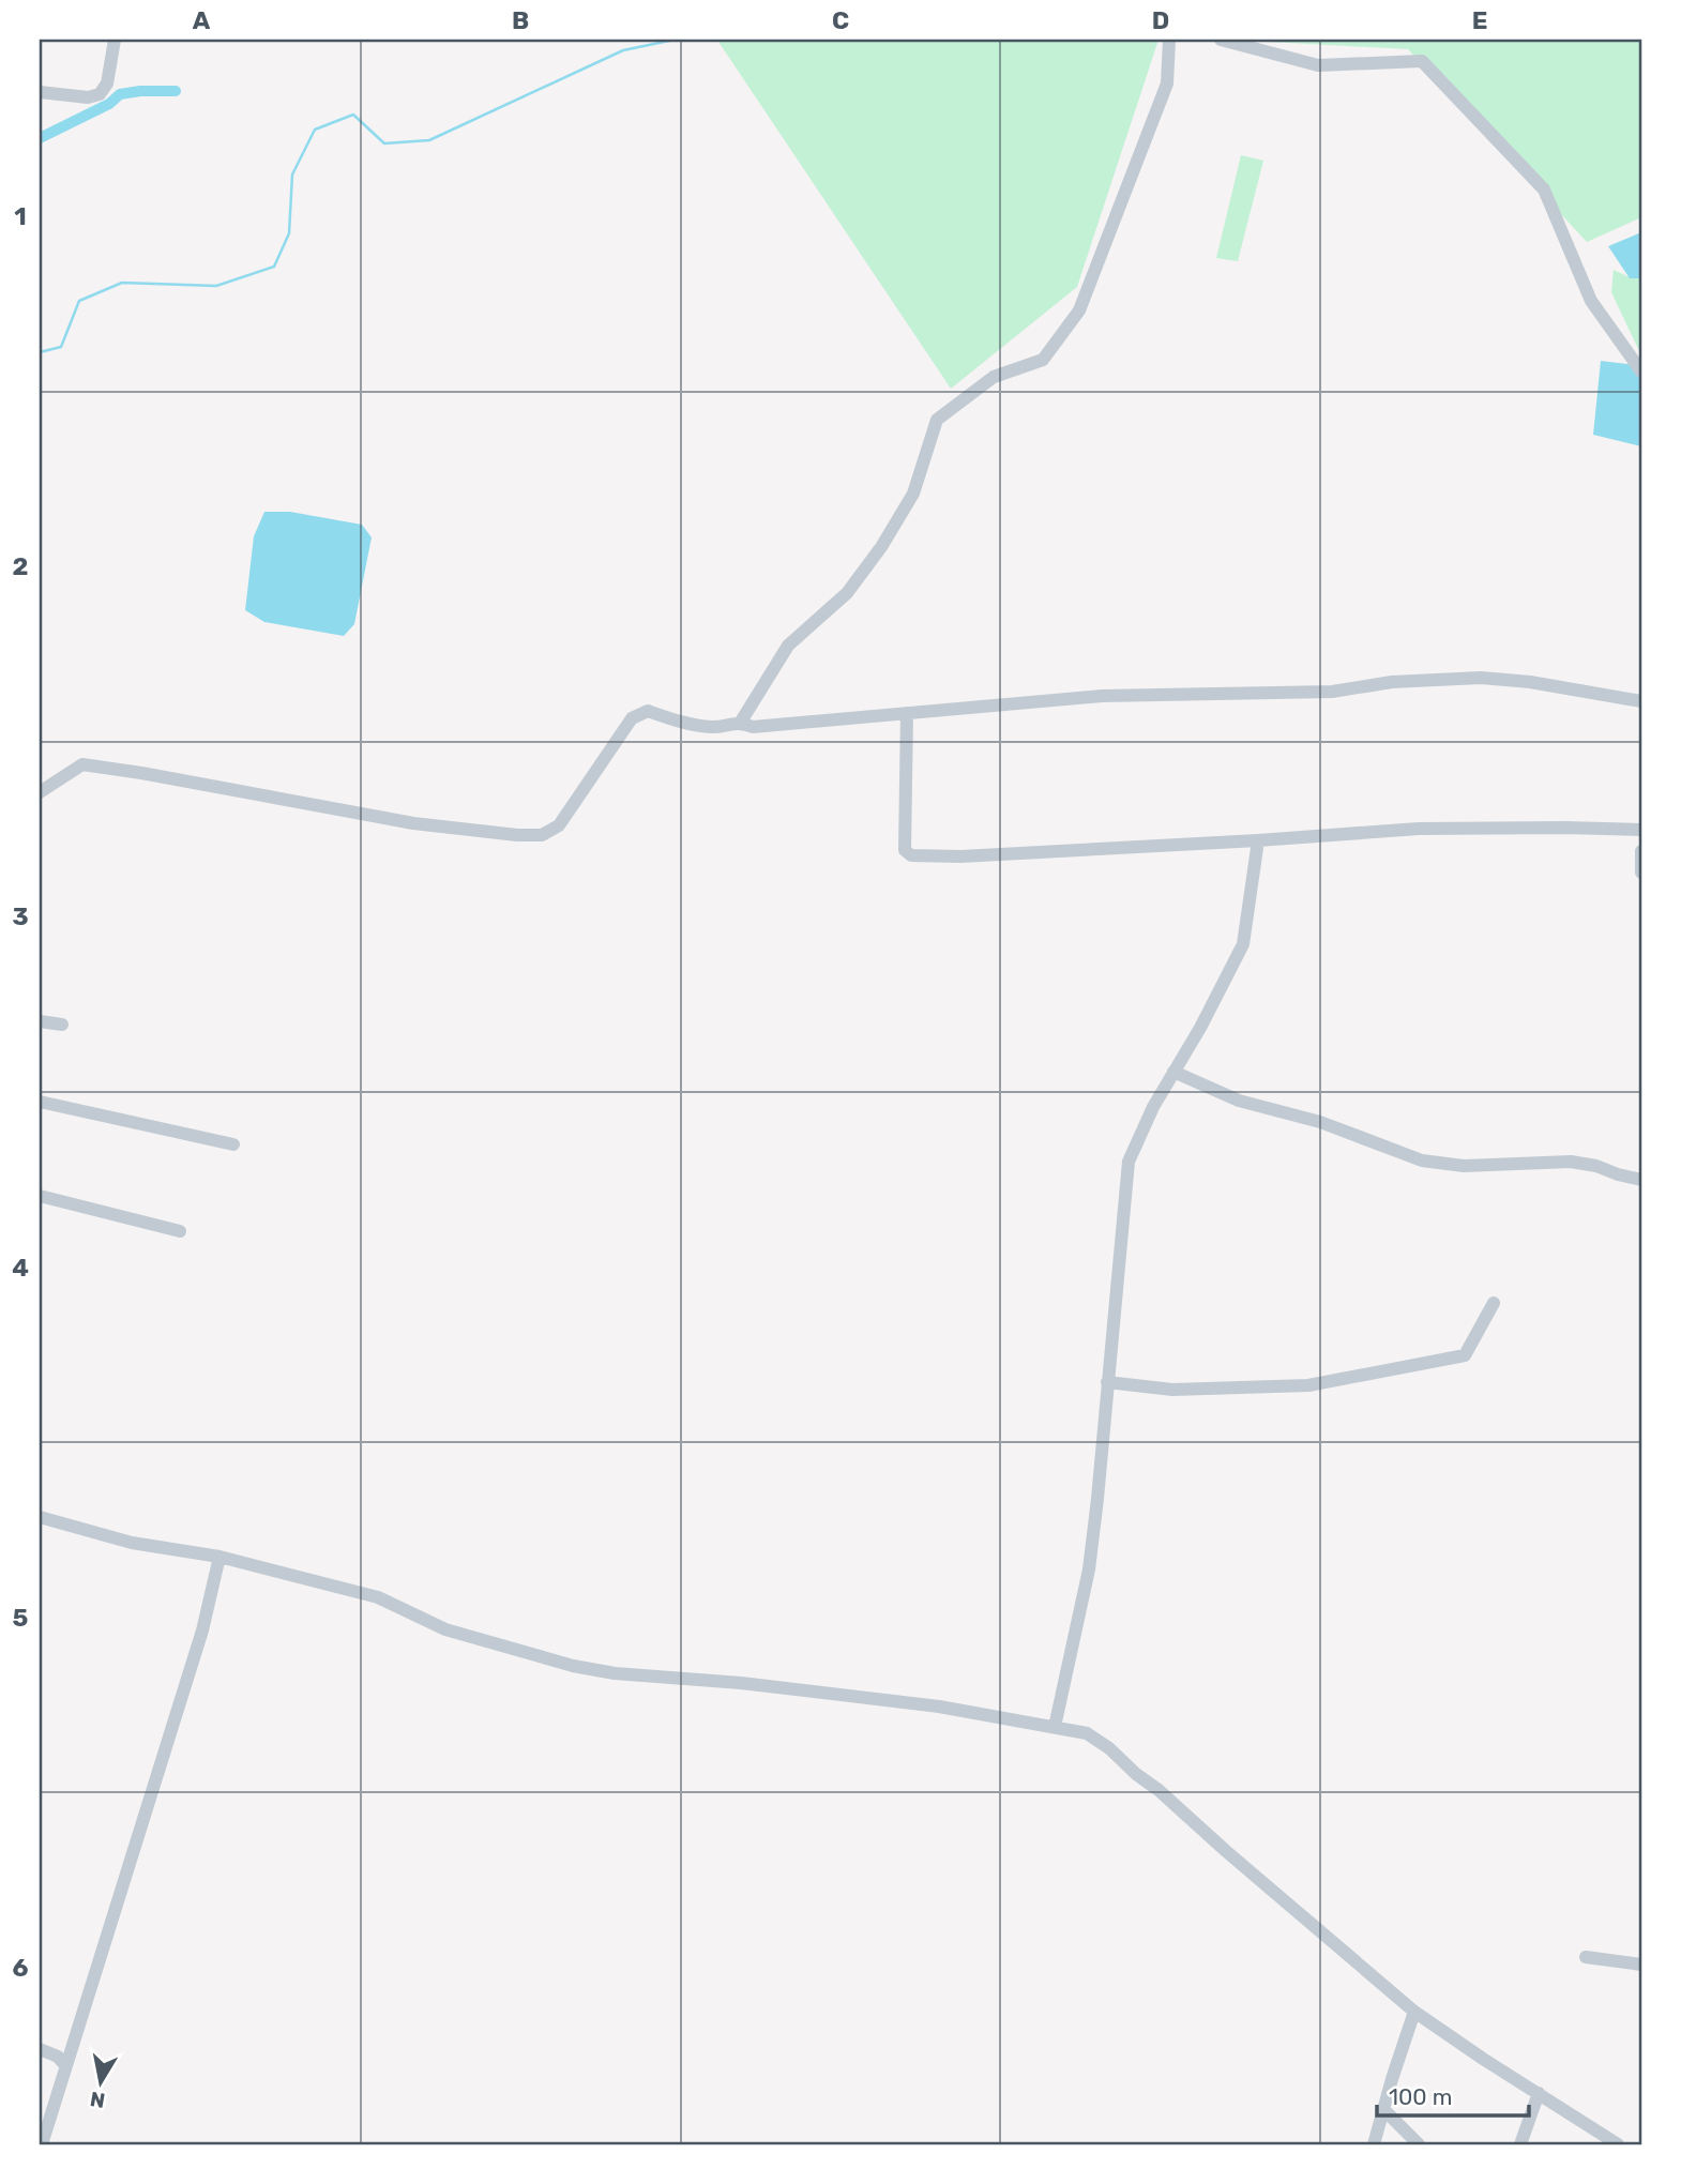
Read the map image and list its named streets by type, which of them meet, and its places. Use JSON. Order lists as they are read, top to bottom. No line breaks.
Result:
{"scale_bar":"100 m","north":"bottom","grid":{"columns":["A","B","C","D","E"],"rows":["1","2","3","4","5","6"]}}
